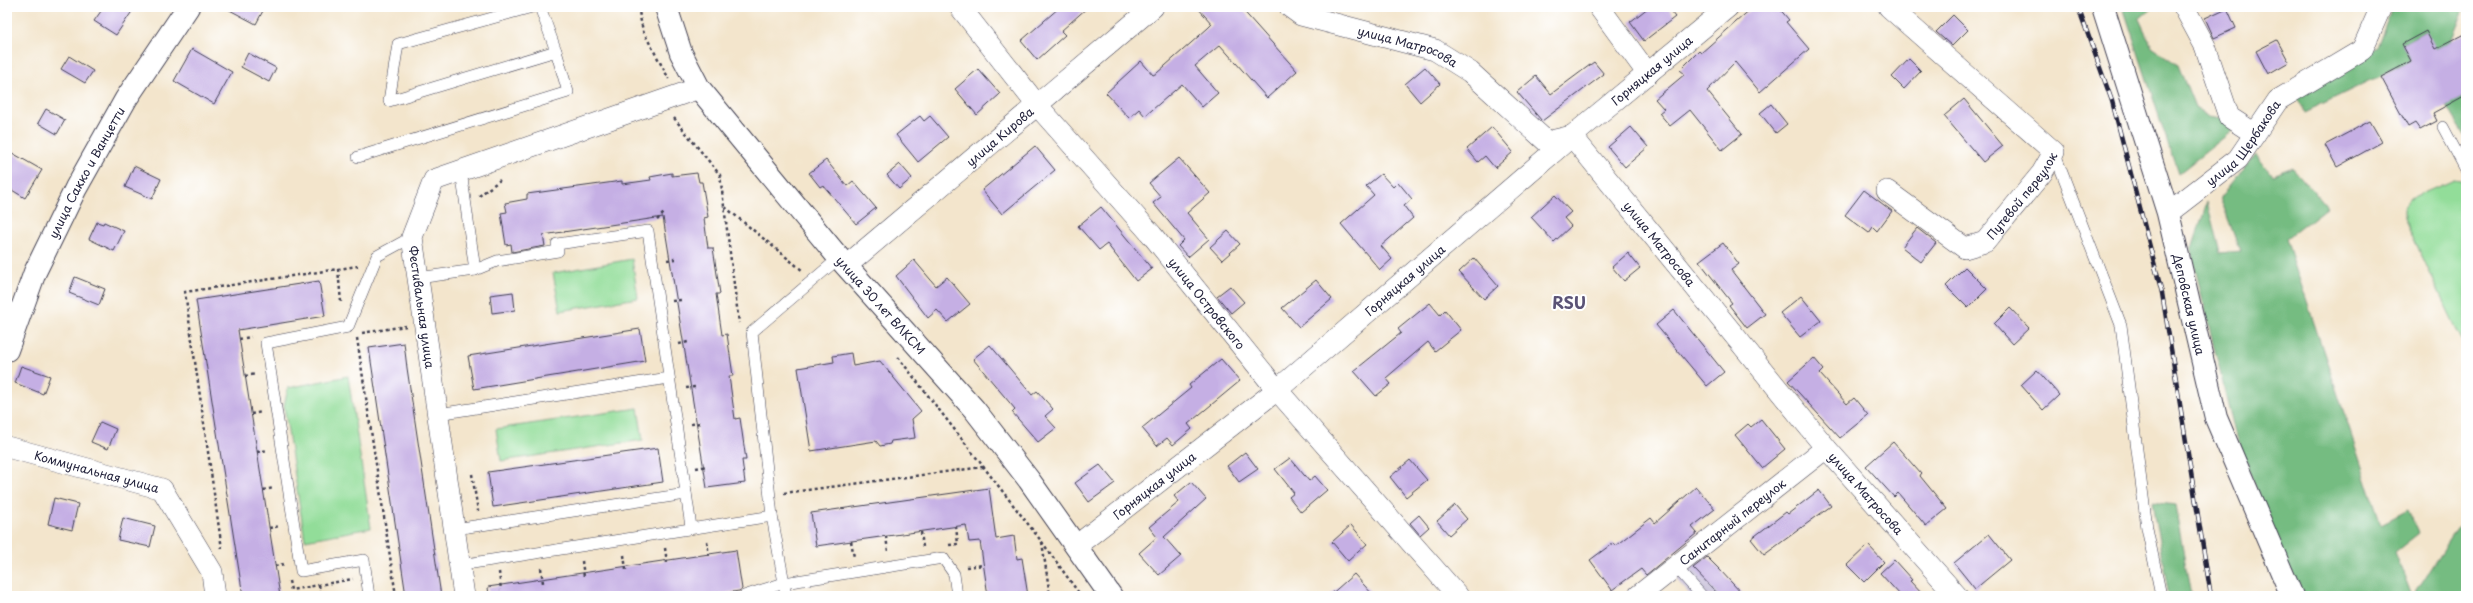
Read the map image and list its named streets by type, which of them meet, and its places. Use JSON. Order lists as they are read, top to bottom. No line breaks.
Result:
{"streets":{"street":["улица Матросова","Горняцкая улица","улица Кирова","улица Щербакова","улица Сакко и Ванцетти","Путевой переулок","улица Островского","улица 30 лет ВЛКСМ","Деповская улица","Фестивальная улица","Коммунальная улица","Санитарный переулок"]},"crossings":[["улица Матросова","Горняцкая улица"],["улица Матросова","Санитарный переулок"],["Горняцкая улица","улица Островского"],["Горняцкая улица","улица 30 лет ВЛКСМ"],["улица Кирова","улица Островского"],["улица Кирова","улица 30 лет ВЛКСМ"],["улица Щербакова","Деповская улица"],["улица 30 лет ВЛКСМ","Фестивальная улица"]],"districts":["RSU"]}
